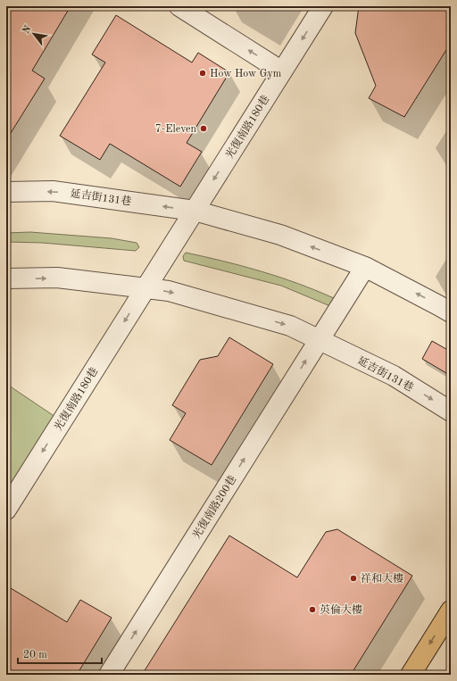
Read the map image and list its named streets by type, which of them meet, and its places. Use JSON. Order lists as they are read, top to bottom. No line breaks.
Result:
{"streets":{"street":["光復南路180巷","延吉街131巷","光復南路200巷"]},"crossings":[["光復南路180巷","延吉街131巷"],["延吉街131巷","光復南路200巷"]],"one_way":["光復南路180巷","光復南路200巷"],"places":["How How Gym","7-Eleven","祥和大樓","英倫大樓"],"scale_bar":"20 m","north":"top left"}
